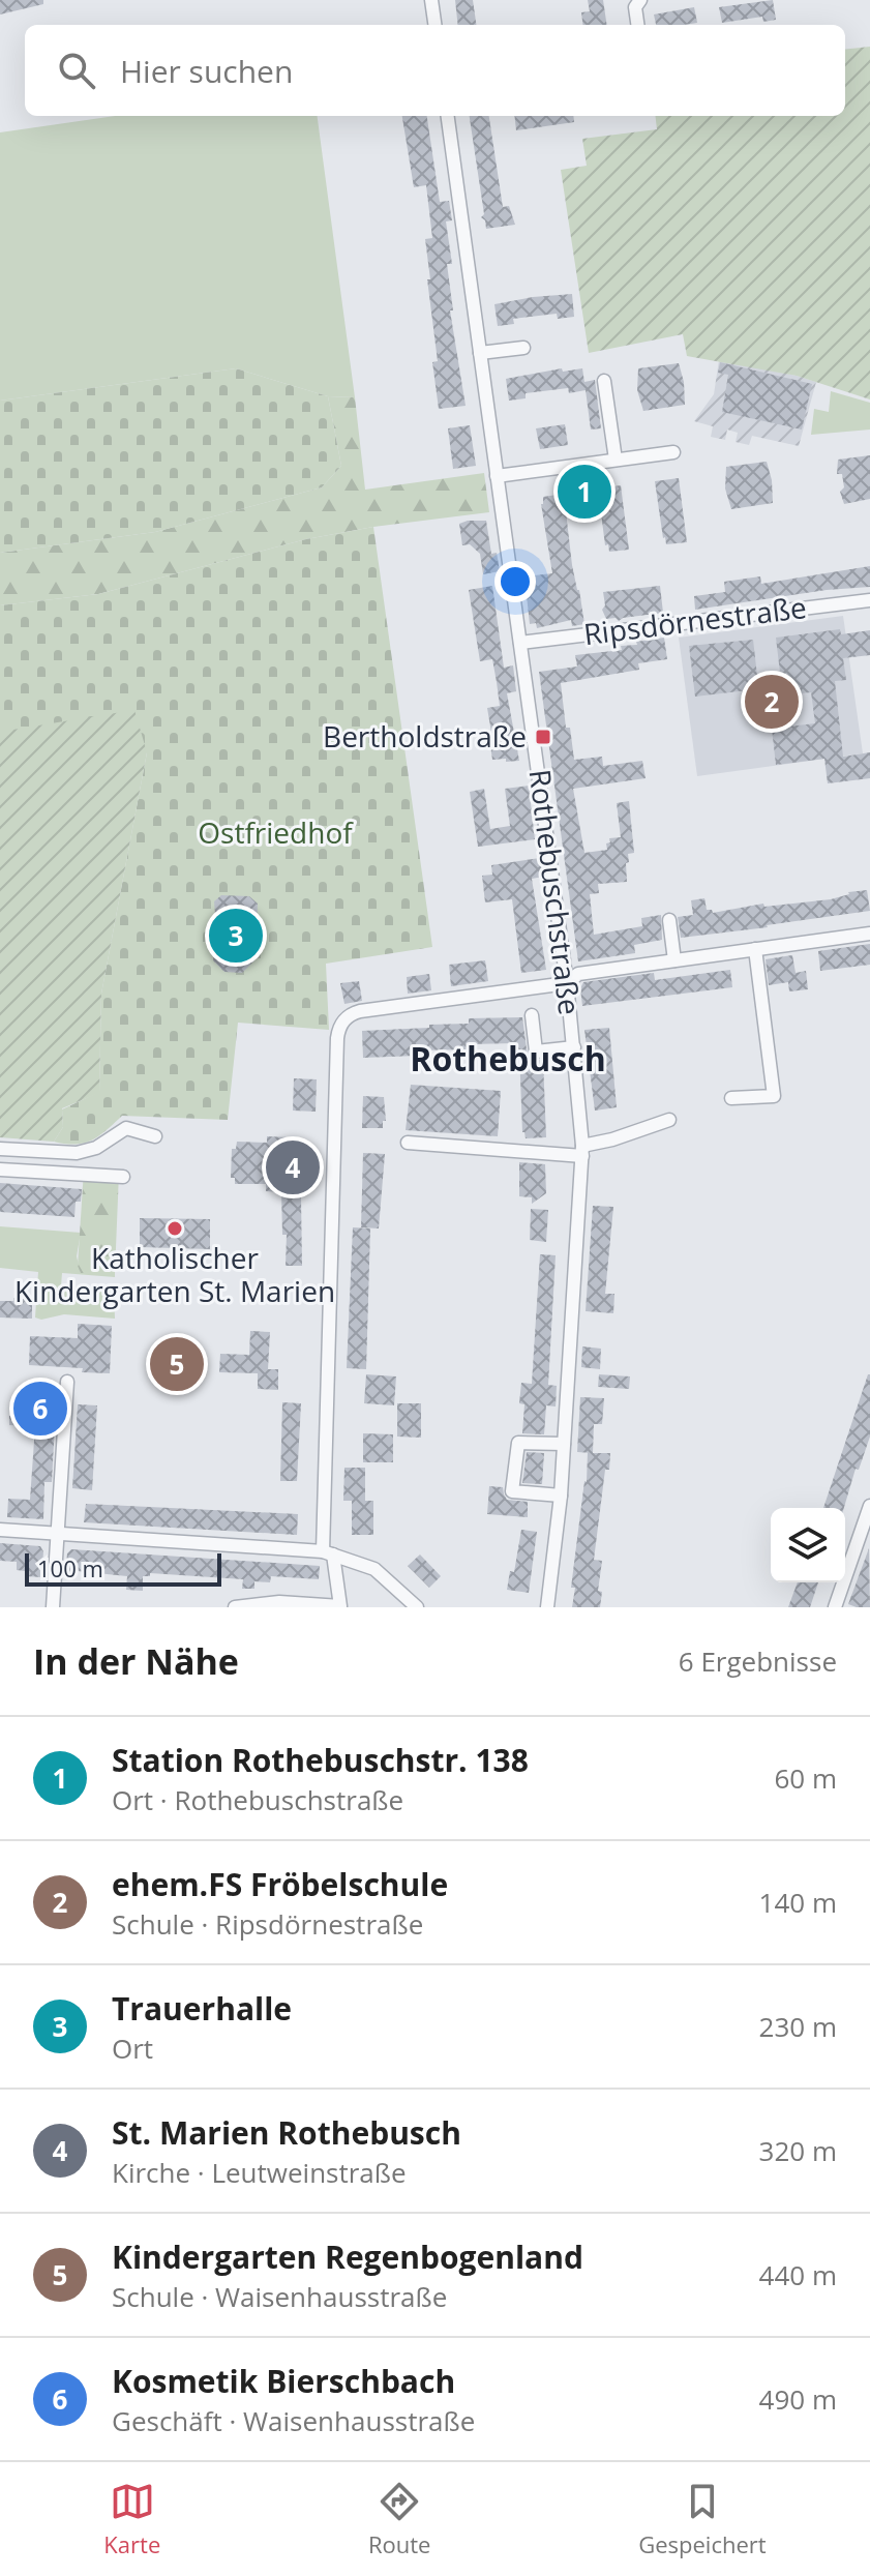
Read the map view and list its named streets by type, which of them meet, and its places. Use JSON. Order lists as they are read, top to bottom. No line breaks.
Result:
{"streets":{"street":["Ripsdörnestraße","Rothebuschstraße"]},"crossings":[["Ripsdörnestraße","Rothebuschstraße"]],"districts":["Rothebusch"],"parks":["Ostfriedhof"],"places":{"transit":["Bertholdstraße"],"other":["Katholischer Kindergarten St. Marien"]},"scale_bar":"100 m","page":{"search":"Hier suchen","pins":["1","2","3","4","5","6"],"scale":"100 m","heading":["In der Nähe","6 Ergebnisse"],"list":[{"mark":"1","name":"Station Rothebuschstr. 138","note":"Ort · Rothebuschstraße","value":"60 m"},{"mark":"2","name":"ehem.FS Fröbelschule","note":"Schule · Ripsdörnestraße","value":"140 m"},{"mark":"3","name":"Trauerhalle","note":"Ort","value":"230 m"},{"mark":"4","name":"St. Marien Rothebusch","note":"Kirche · Leutweinstraße","value":"320 m"},{"mark":"5","name":"Kindergarten Regenbogenland","note":"Schule · Waisenhausstraße","value":"440 m"},{"mark":"6","name":"Kosmetik Bierschbach","note":"Geschäft · Waisenhausstraße","value":"490 m"}],"nav":["Karte","Route","Gespeichert"]}}
